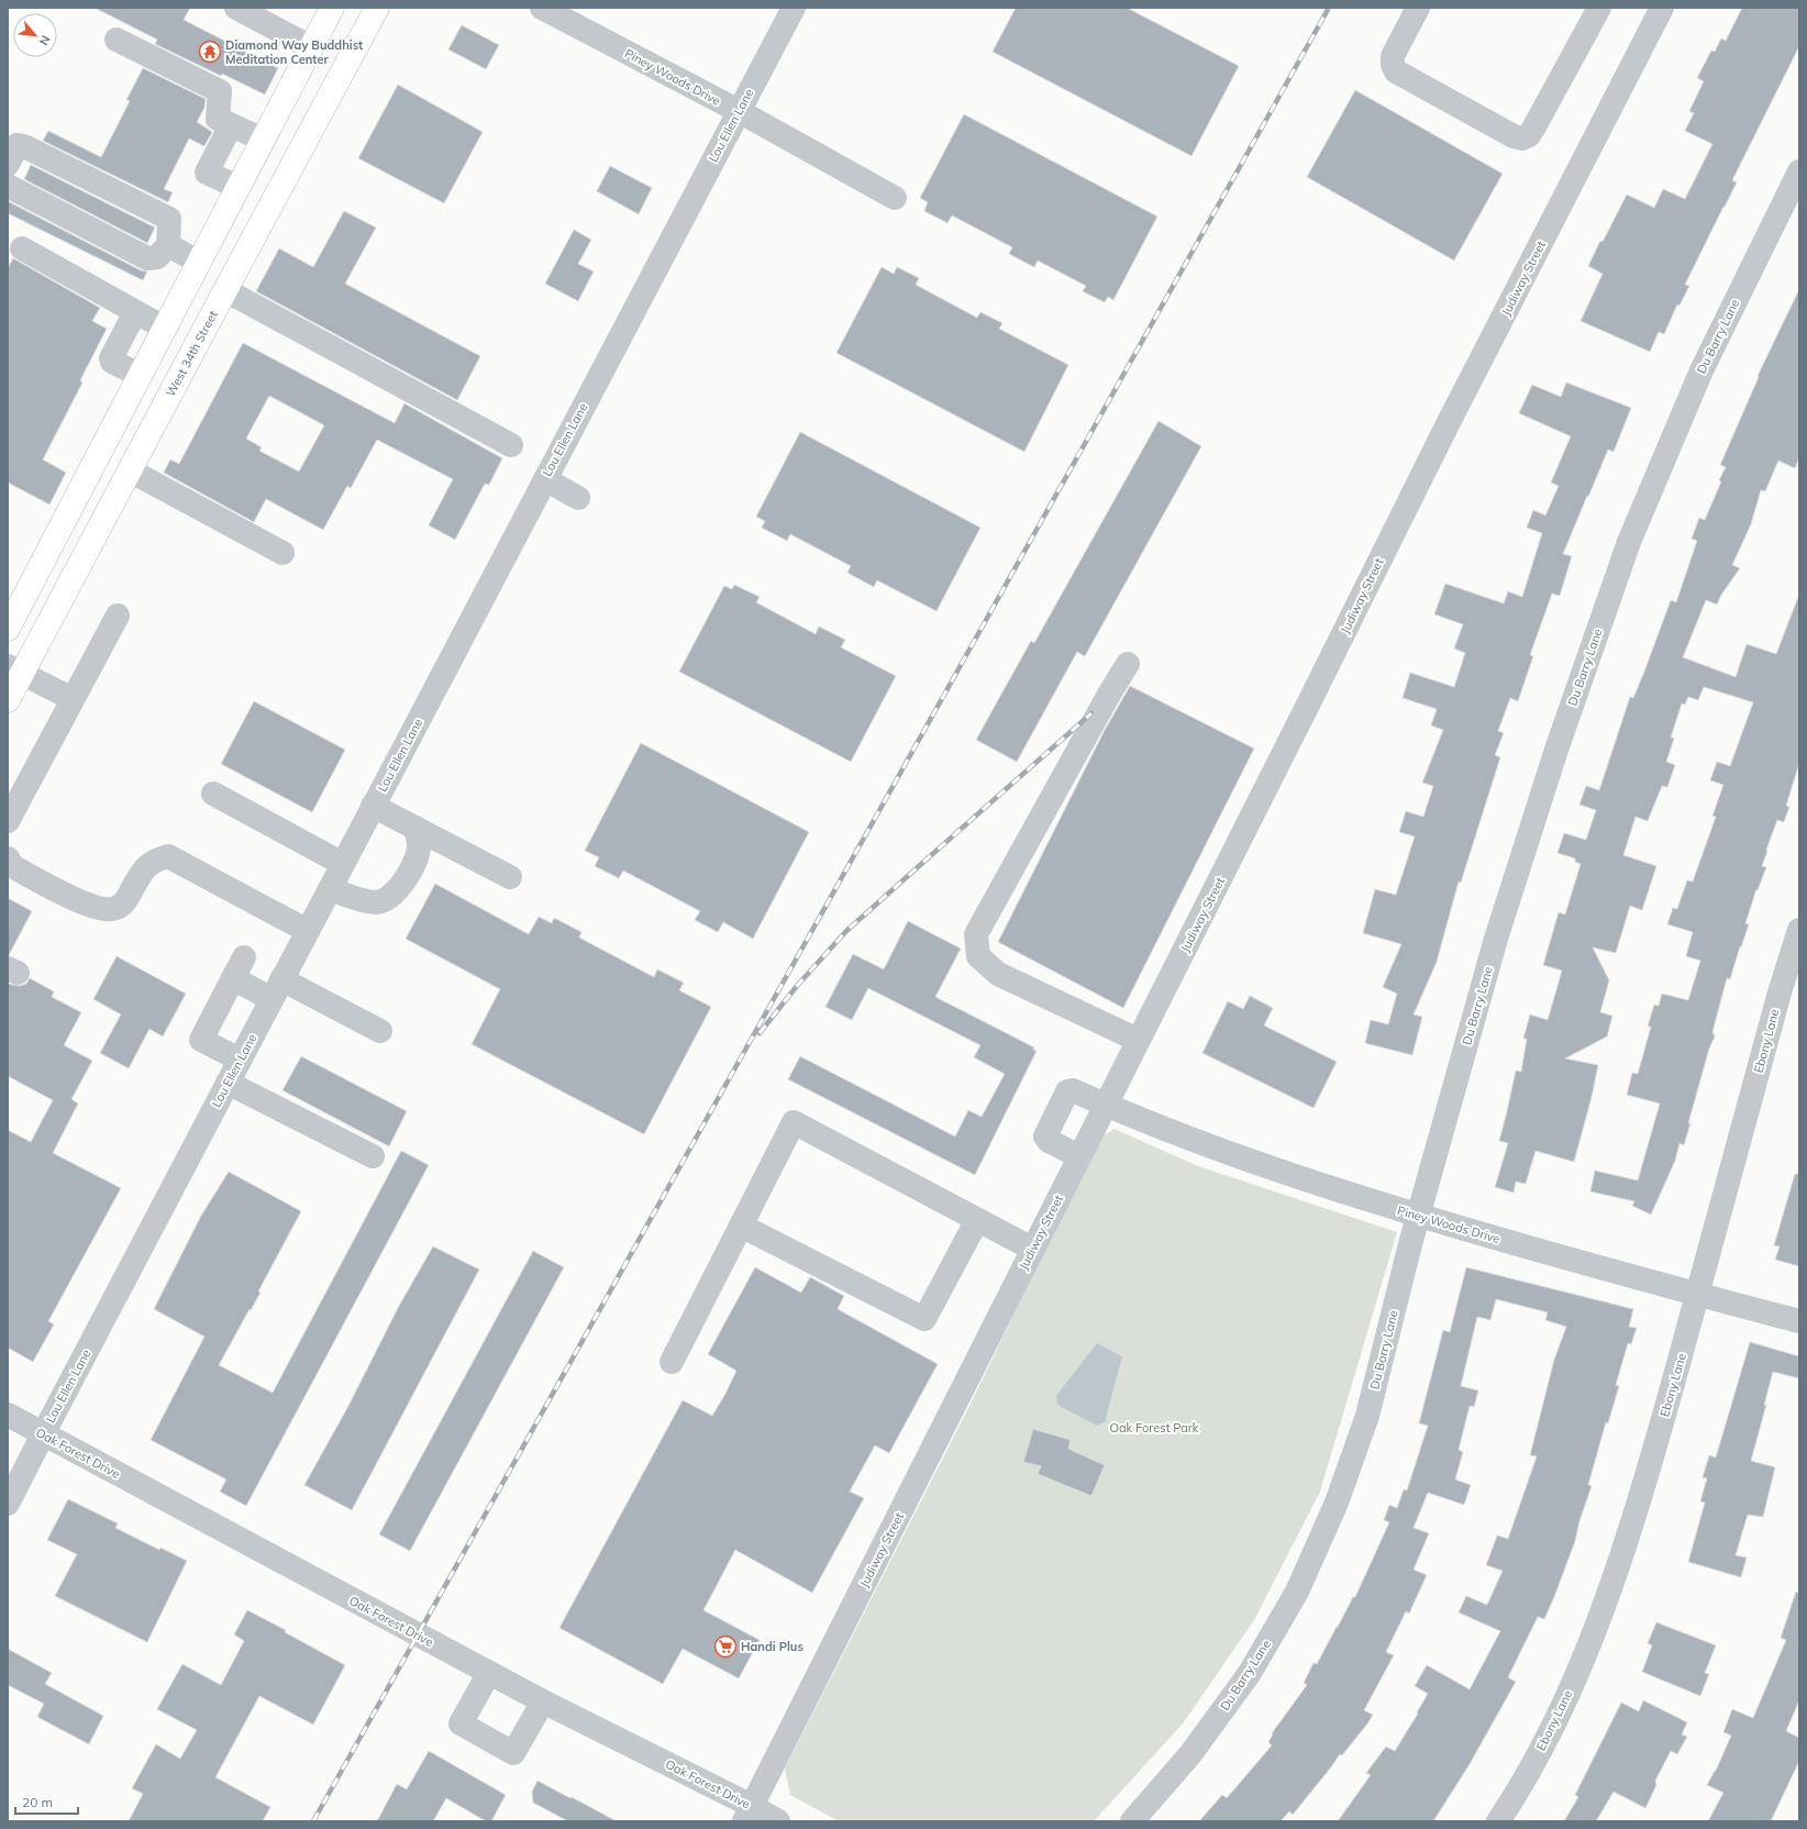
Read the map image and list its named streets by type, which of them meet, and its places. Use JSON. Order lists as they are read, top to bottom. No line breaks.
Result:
{"streets":{"main road":["West 34th Street"],"street":["Piney Woods Drive","Lou Ellen Lane","Judiway Street","Du Barry Lane","Ebony Lane","Oak Forest Drive"]},"crossings":[["Piney Woods Drive","Lou Ellen Lane"],["Piney Woods Drive","Judiway Street"],["Piney Woods Drive","Du Barry Lane"],["Piney Woods Drive","Ebony Lane"],["Lou Ellen Lane","Oak Forest Drive"],["Judiway Street","Oak Forest Drive"]],"parks":["Oak Forest Park"],"places":{"temple":["Diamond Way Buddhist Meditation Center"],"supermarket":["Handi Plus"]},"scale_bar":"20 m","north":"bottom right"}
